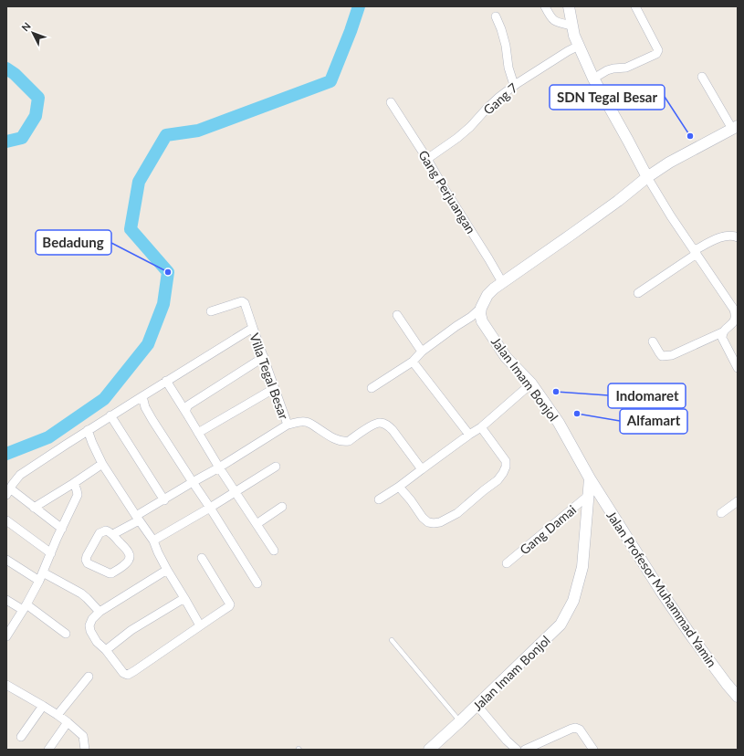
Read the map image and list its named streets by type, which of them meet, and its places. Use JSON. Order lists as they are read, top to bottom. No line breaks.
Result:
{"streets":{"street":["Gang 7","Gang Perjuangan","Villa Tegal Besar","Jalan Imam Bonjol","Gang Damai","Jalan Profesor Muhammad Yamin"]},"crossings":[["Gang 7","Gang Perjuangan"],["Jalan Imam Bonjol","Gang Damai"],["Jalan Imam Bonjol","Jalan Profesor Muhammad Yamin"]],"places":["SDN Tegal Besar","Bedadung","Indomaret","Alfamart"],"north":"top left"}
